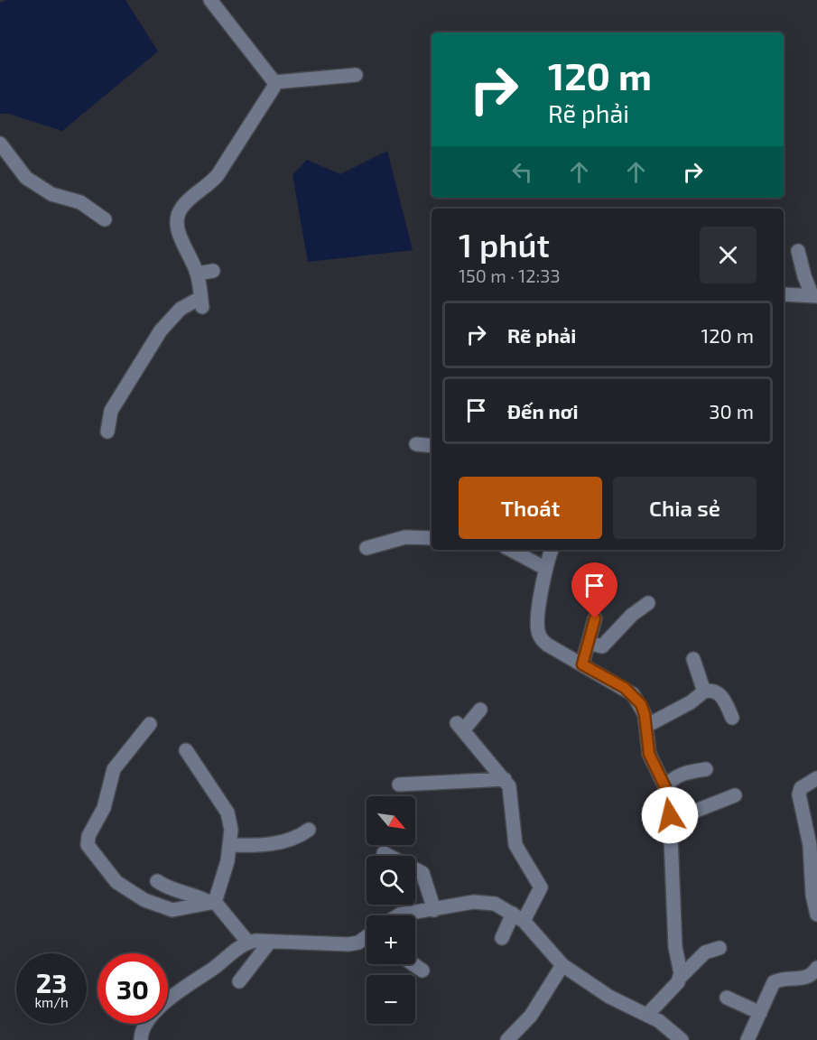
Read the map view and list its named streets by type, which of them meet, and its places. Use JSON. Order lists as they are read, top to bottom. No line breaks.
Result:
{"north":"bottom right","page":{"turn":["120 m","Rẽ phải"],"heading":["1 phút","150 m · 12:33"],"list":[{"name":"Rẽ phải","value":"120 m"},{"name":"Đến nơi","value":"30 m"}],"buttons":["Thoát","Chia sẻ"],"map_buttons":["+","−"],"speed":"23 km/h","limit":"30"}}
